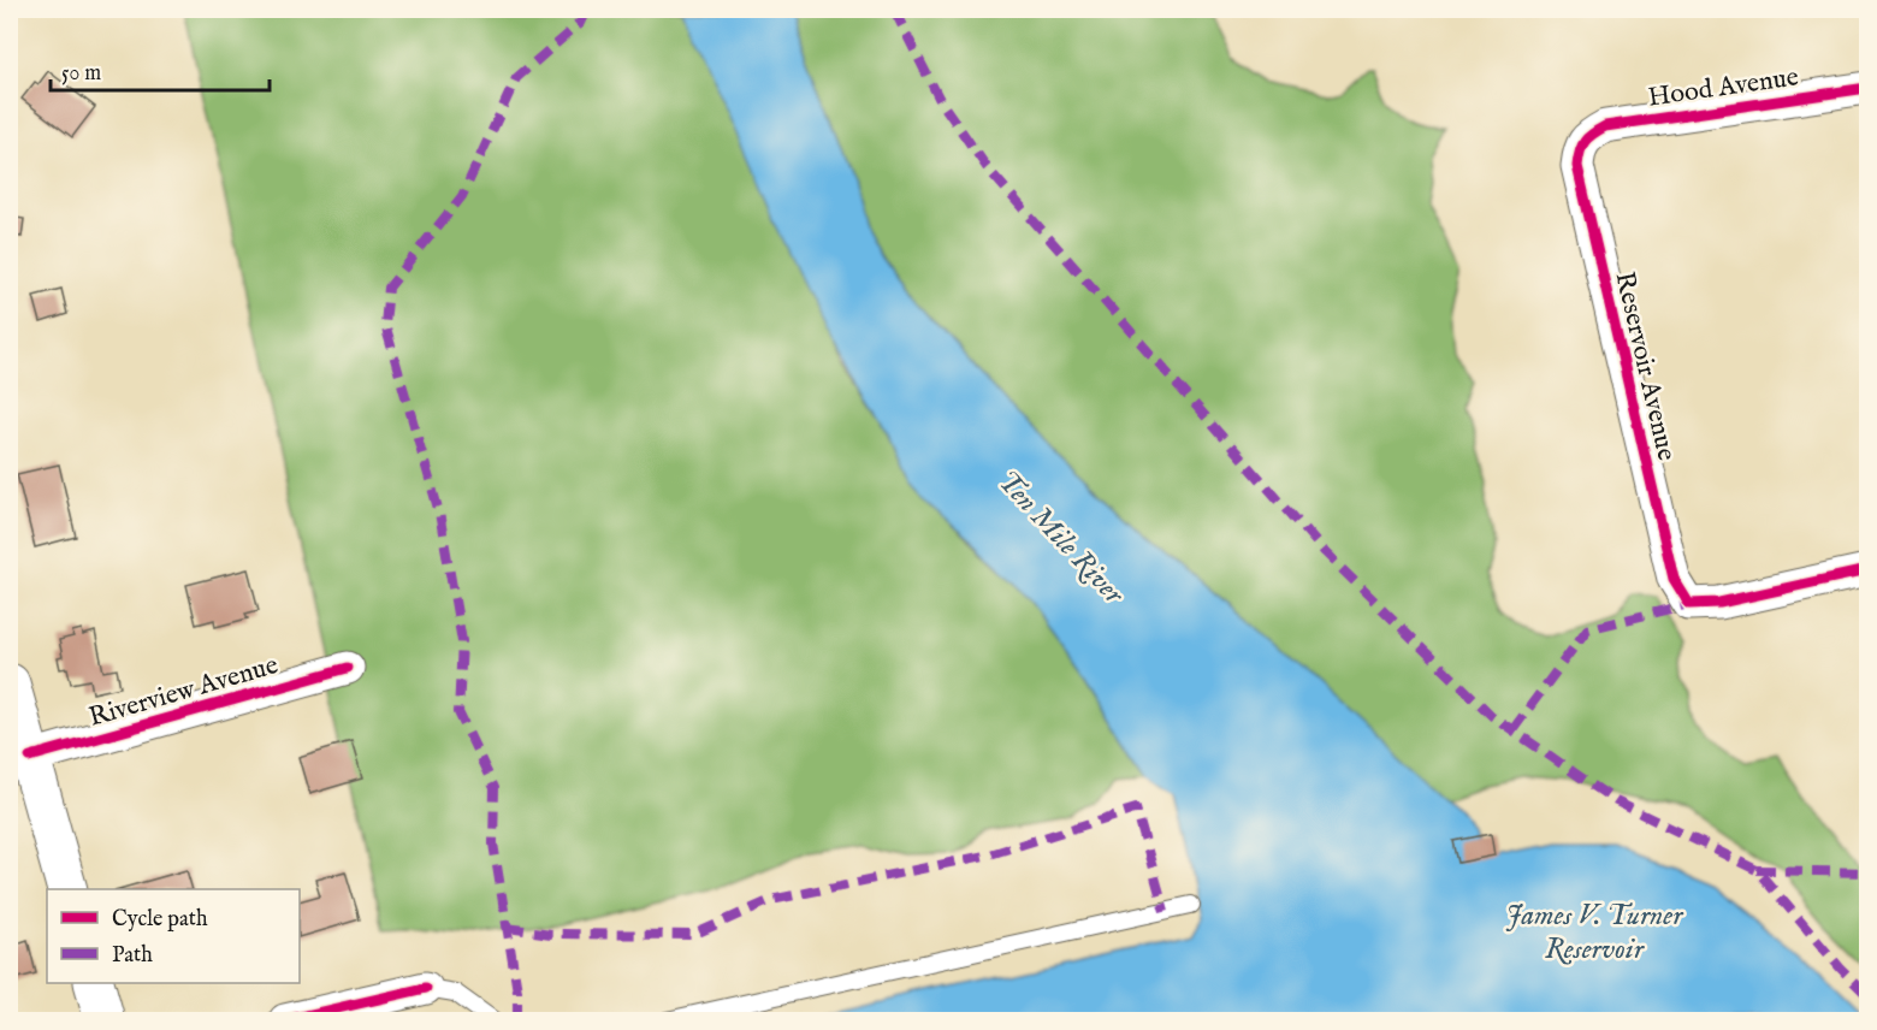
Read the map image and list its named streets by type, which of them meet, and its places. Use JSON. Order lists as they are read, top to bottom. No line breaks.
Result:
{"streets":{"street":["Hood Avenue","Reservoir Avenue","Riverview Avenue"]},"crossings":[["Hood Avenue","Reservoir Avenue"]],"water":["Ten Mile River","James V. Turner Reservoir"],"legend":["Cycle path","Path"],"scale_bar":"50 m"}
